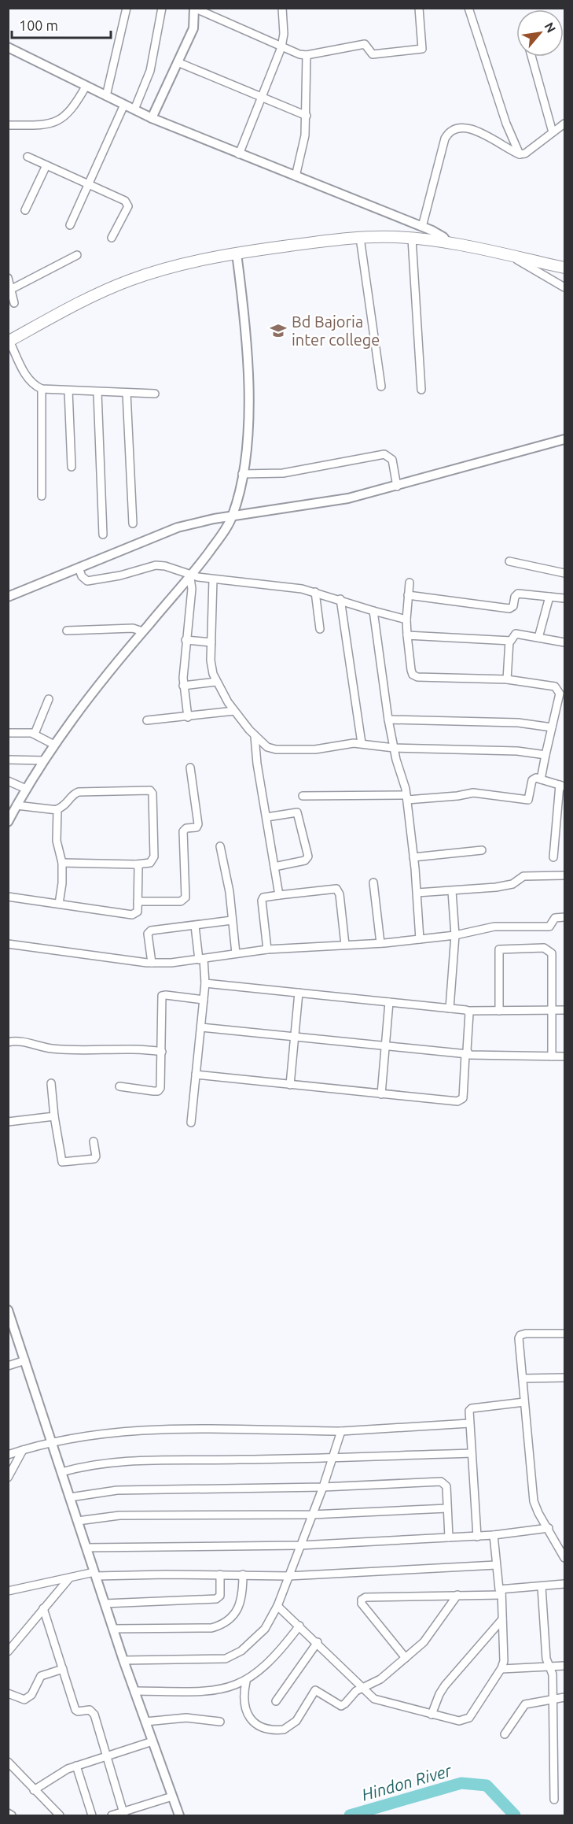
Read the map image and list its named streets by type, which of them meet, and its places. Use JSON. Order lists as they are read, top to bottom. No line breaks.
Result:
{"water":["Hindon River"],"places":{"school or university":["Bd Bajoria inter college"]},"scale_bar":"100 m","north":"top right"}
